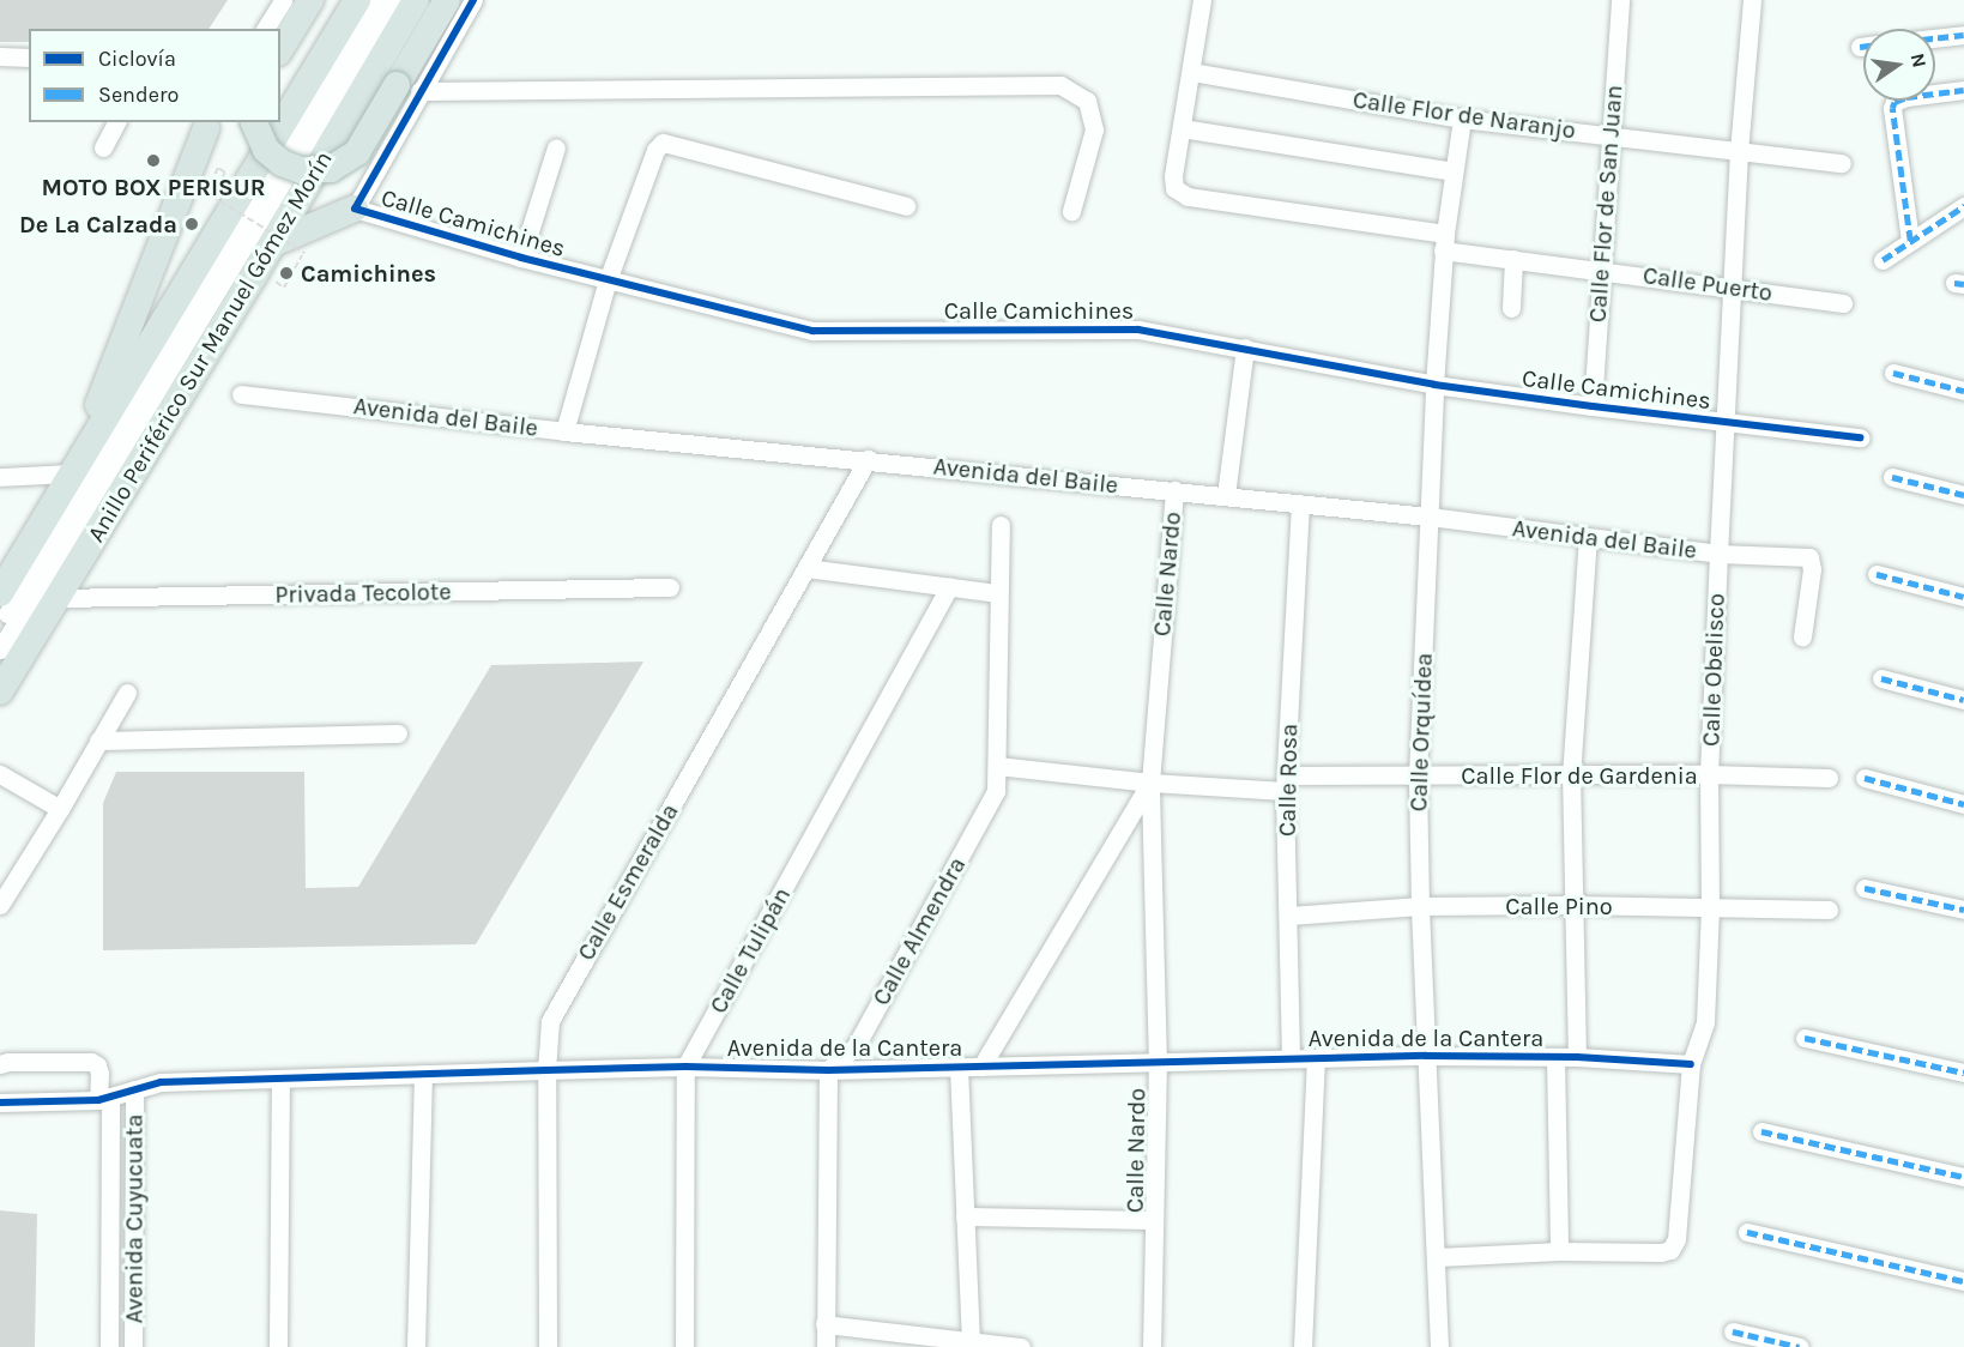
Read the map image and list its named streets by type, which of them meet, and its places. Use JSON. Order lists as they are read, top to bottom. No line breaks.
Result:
{"streets":{"highway":["Anillo Periférico Sur Manuel Gómez Morín"],"street":["Calle Flor de Naranjo","Calle Flor de San Juan","Calle Camichines","Calle Puerto","Avenida del Baile","Calle Nardo","Privada Tecolote","Calle Obelisco","Calle Orquídea","Calle Flor de Gardenia","Calle Rosa","Calle Esmeralda","Calle Pino","Calle Almendra","Calle Tulipán","Avenida de la Cantera","Avenida Cuyucuata"]},"crossings":[["Calle Flor de Naranjo","Calle Flor de San Juan"],["Calle Flor de Naranjo","Calle Obelisco"],["Calle Flor de Naranjo","Calle Orquídea"],["Calle Flor de San Juan","Calle Camichines"],["Calle Flor de San Juan","Calle Puerto"],["Calle Camichines","Calle Obelisco"],["Calle Camichines","Calle Orquídea"],["Calle Puerto","Calle Obelisco"],["Calle Puerto","Calle Orquídea"],["Anillo Periférico Sur Manuel Gómez Morín","Privada Tecolote"],["Avenida del Baile","Calle Nardo"],["Avenida del Baile","Calle Obelisco"],["Avenida del Baile","Calle Orquídea"],["Avenida del Baile","Calle Rosa"],["Avenida del Baile","Calle Esmeralda"],["Calle Nardo","Calle Flor de Gardenia"],["Calle Nardo","Avenida de la Cantera"],["Calle Obelisco","Calle Flor de Gardenia"],["Calle Obelisco","Calle Pino"],["Calle Obelisco","Avenida de la Cantera"],["Calle Orquídea","Calle Flor de Gardenia"],["Calle Orquídea","Calle Pino"],["Calle Orquídea","Avenida de la Cantera"],["Calle Flor de Gardenia","Calle Rosa"],["Calle Flor de Gardenia","Calle Almendra"],["Calle Rosa","Calle Pino"],["Calle Rosa","Avenida de la Cantera"],["Calle Esmeralda","Avenida de la Cantera"],["Calle Almendra","Avenida de la Cantera"],["Calle Tulipán","Avenida de la Cantera"],["Avenida de la Cantera","Avenida Cuyucuata"]],"places":["MOTO BOX PERISUR","De La Calzada","Camichines"],"legend":["Ciclovía","Sendero"],"north":"right"}
